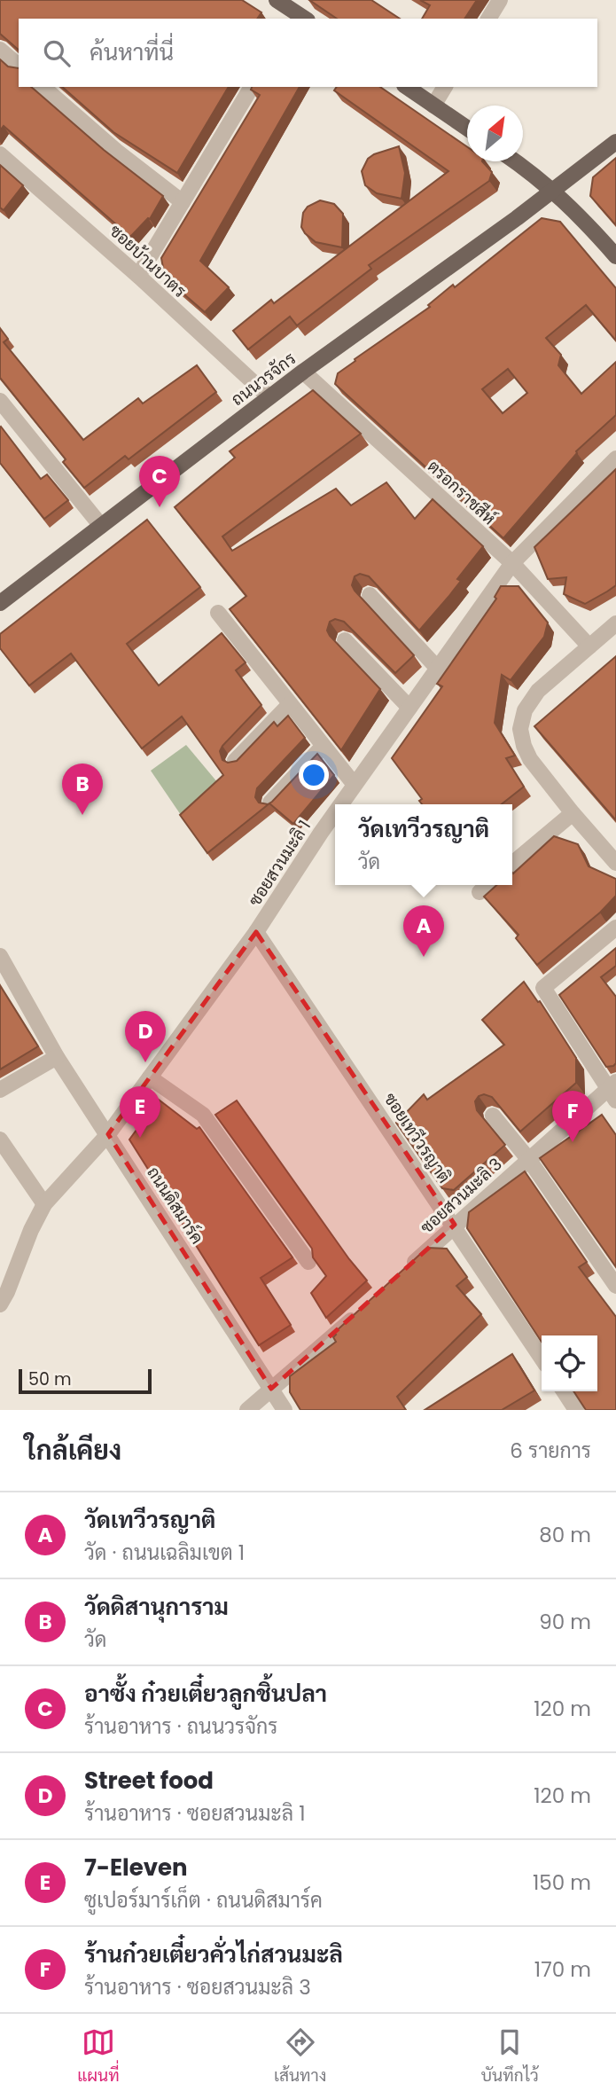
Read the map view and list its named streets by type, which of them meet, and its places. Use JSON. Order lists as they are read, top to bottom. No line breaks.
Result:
{"streets":{"main road":["ถนนวรจักร"],"street":["ซอยบ้านบาตร","ตรอกราชสีห์","ซอยสวนมะลิ 1","ซอยเทวีวรญาติ","ซอยสวนมะลิ 3","ถนนดิสมาร์ค"]},"crossings":[["ซอยบ้านบาตร","ถนนวรจักร"],["ถนนวรจักร","ตรอกราชสีห์"],["ตรอกราชสีห์","ซอยสวนมะลิ 1"],["ซอยสวนมะลิ 1","ซอยเทวีวรญาติ"],["ซอยสวนมะลิ 1","ถนนดิสมาร์ค"],["ซอยเทวีวรญาติ","ซอยสวนมะลิ 3"]],"scale_bar":"50 m","north":"top right","page":{"search":"ค้นหาที่นี่","pins":["C","B","A","D","E","F"],"popup":["วัดเทวีวรญาติ","วัด"],"scale":"50 m","heading":["ใกล้เคียง","6 รายการ"],"list":[{"mark":"A","name":"วัดเทวีวรญาติ","note":"วัด · ถนนเฉลิมเขต 1","value":"80 m"},{"mark":"B","name":"วัดดิสานุการาม","note":"วัด","value":"90 m"},{"mark":"C","name":"อาซั้ง ก๋วยเตี๋ยวลูกชิ้นปลา","note":"ร้านอาหาร · ถนนวรจักร","value":"120 m"},{"mark":"D","name":"Street food","note":"ร้านอาหาร · ซอยสวนมะลิ 1","value":"120 m"},{"mark":"E","name":"7-Eleven","note":"ซูเปอร์มาร์เก็ต · ถนนดิสมาร์ค","value":"150 m"},{"mark":"F","name":"ร้านก๋วยเตี๋ยวคั่วไก่สวนมะลิ","note":"ร้านอาหาร · ซอยสวนมะลิ 3","value":"170 m"}],"nav":["แผนที่","เส้นทาง","บันทึกไว้"]}}
